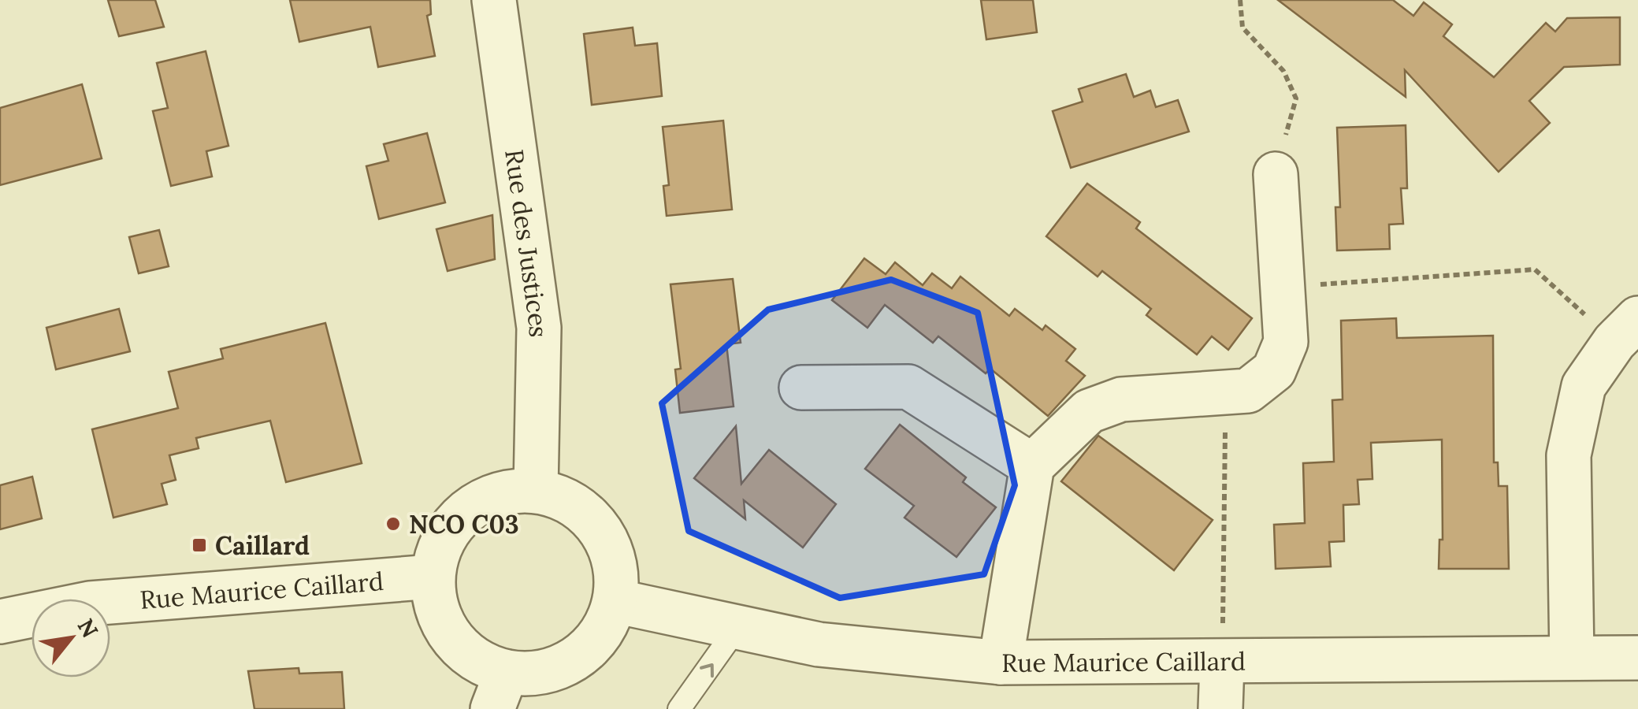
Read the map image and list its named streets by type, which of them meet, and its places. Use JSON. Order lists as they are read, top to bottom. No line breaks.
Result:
{"streets":{"street":["Rue des Justices","Rue Maurice Caillard"]},"crossings":[["Rue des Justices","Rue Maurice Caillard"]],"places":{"other":["NCO C03"],"transit":["Caillard"]},"north":"top right"}
